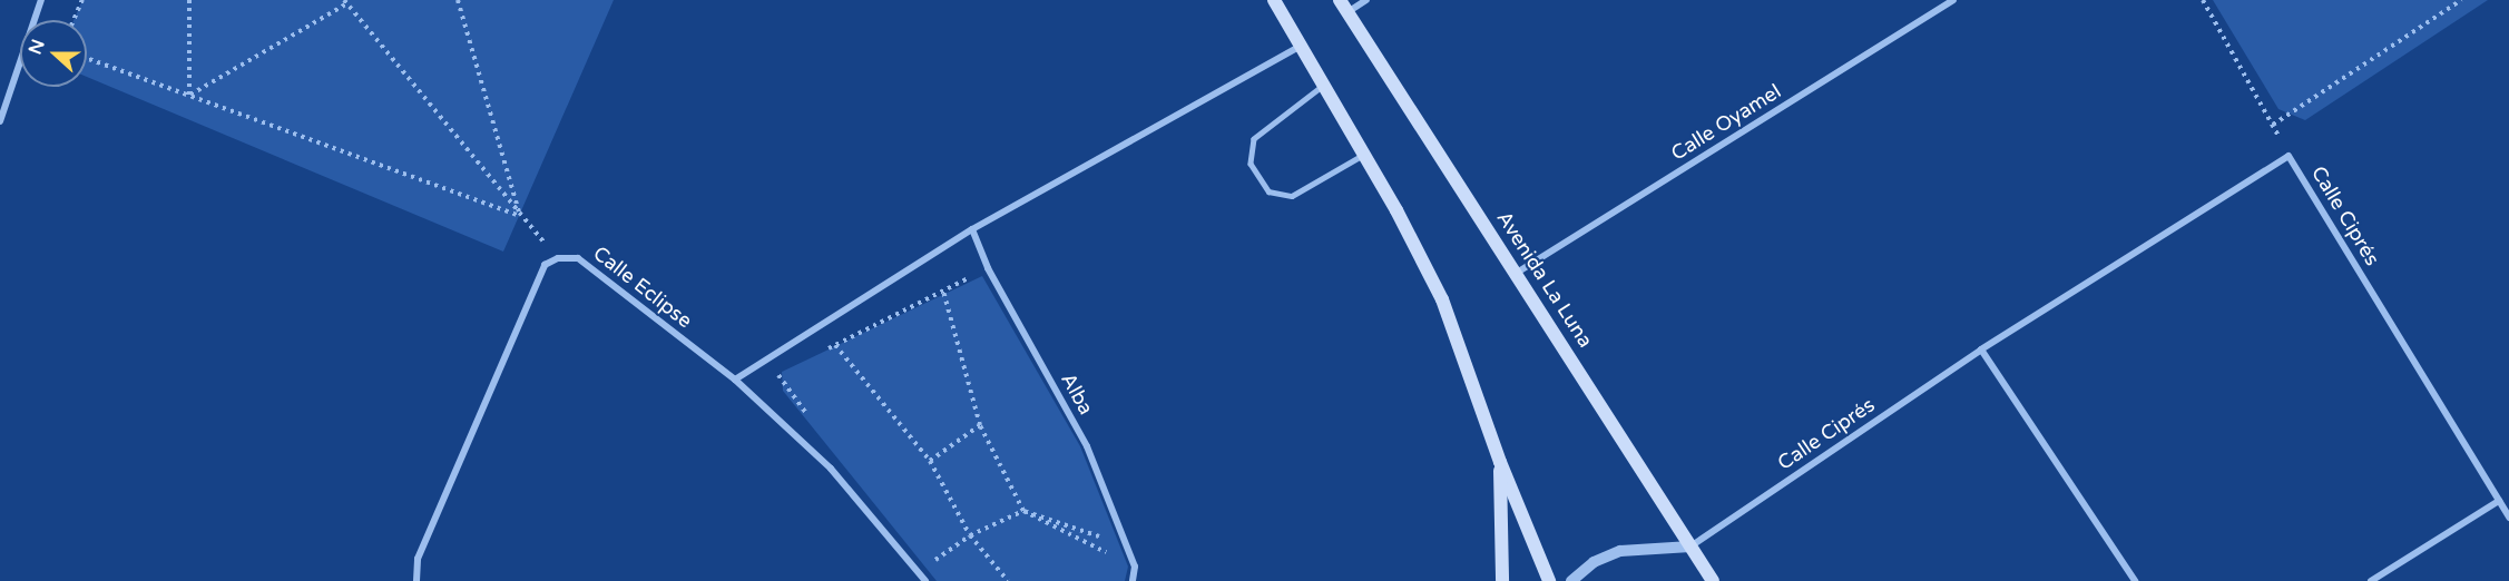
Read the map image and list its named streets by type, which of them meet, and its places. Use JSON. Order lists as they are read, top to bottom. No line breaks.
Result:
{"streets":{"main road":["Avenida La Luna"],"street":["Calle Oyamel","Calle Ciprés","Calle Eclipse","Alba"]},"crossings":[["Calle Oyamel","Avenida La Luna"],["Calle Ciprés","Avenida La Luna"]],"north":"left"}
